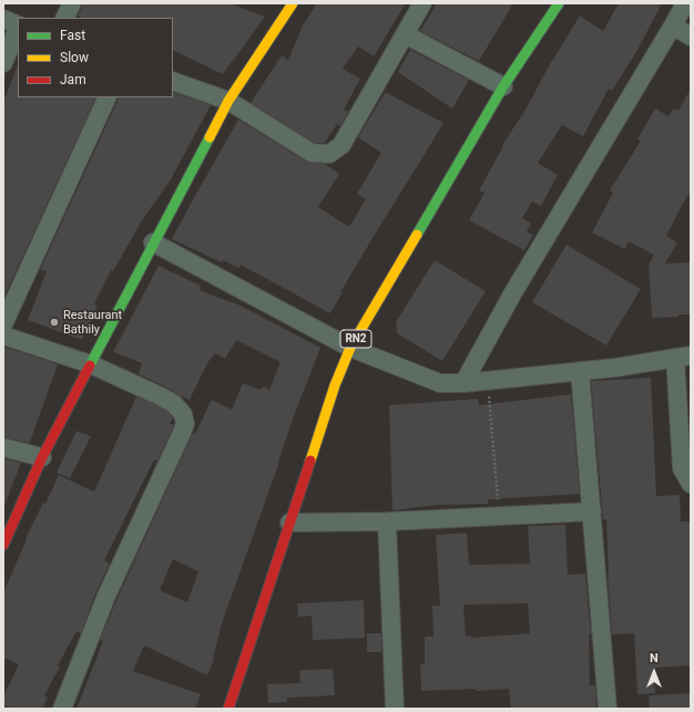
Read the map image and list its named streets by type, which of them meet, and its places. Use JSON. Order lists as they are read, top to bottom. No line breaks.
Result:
{"streets":{"main road":["RN2"]},"places":["Restaurant Bathily"],"legend":["Fast","Slow","Jam"],"north":"top"}
